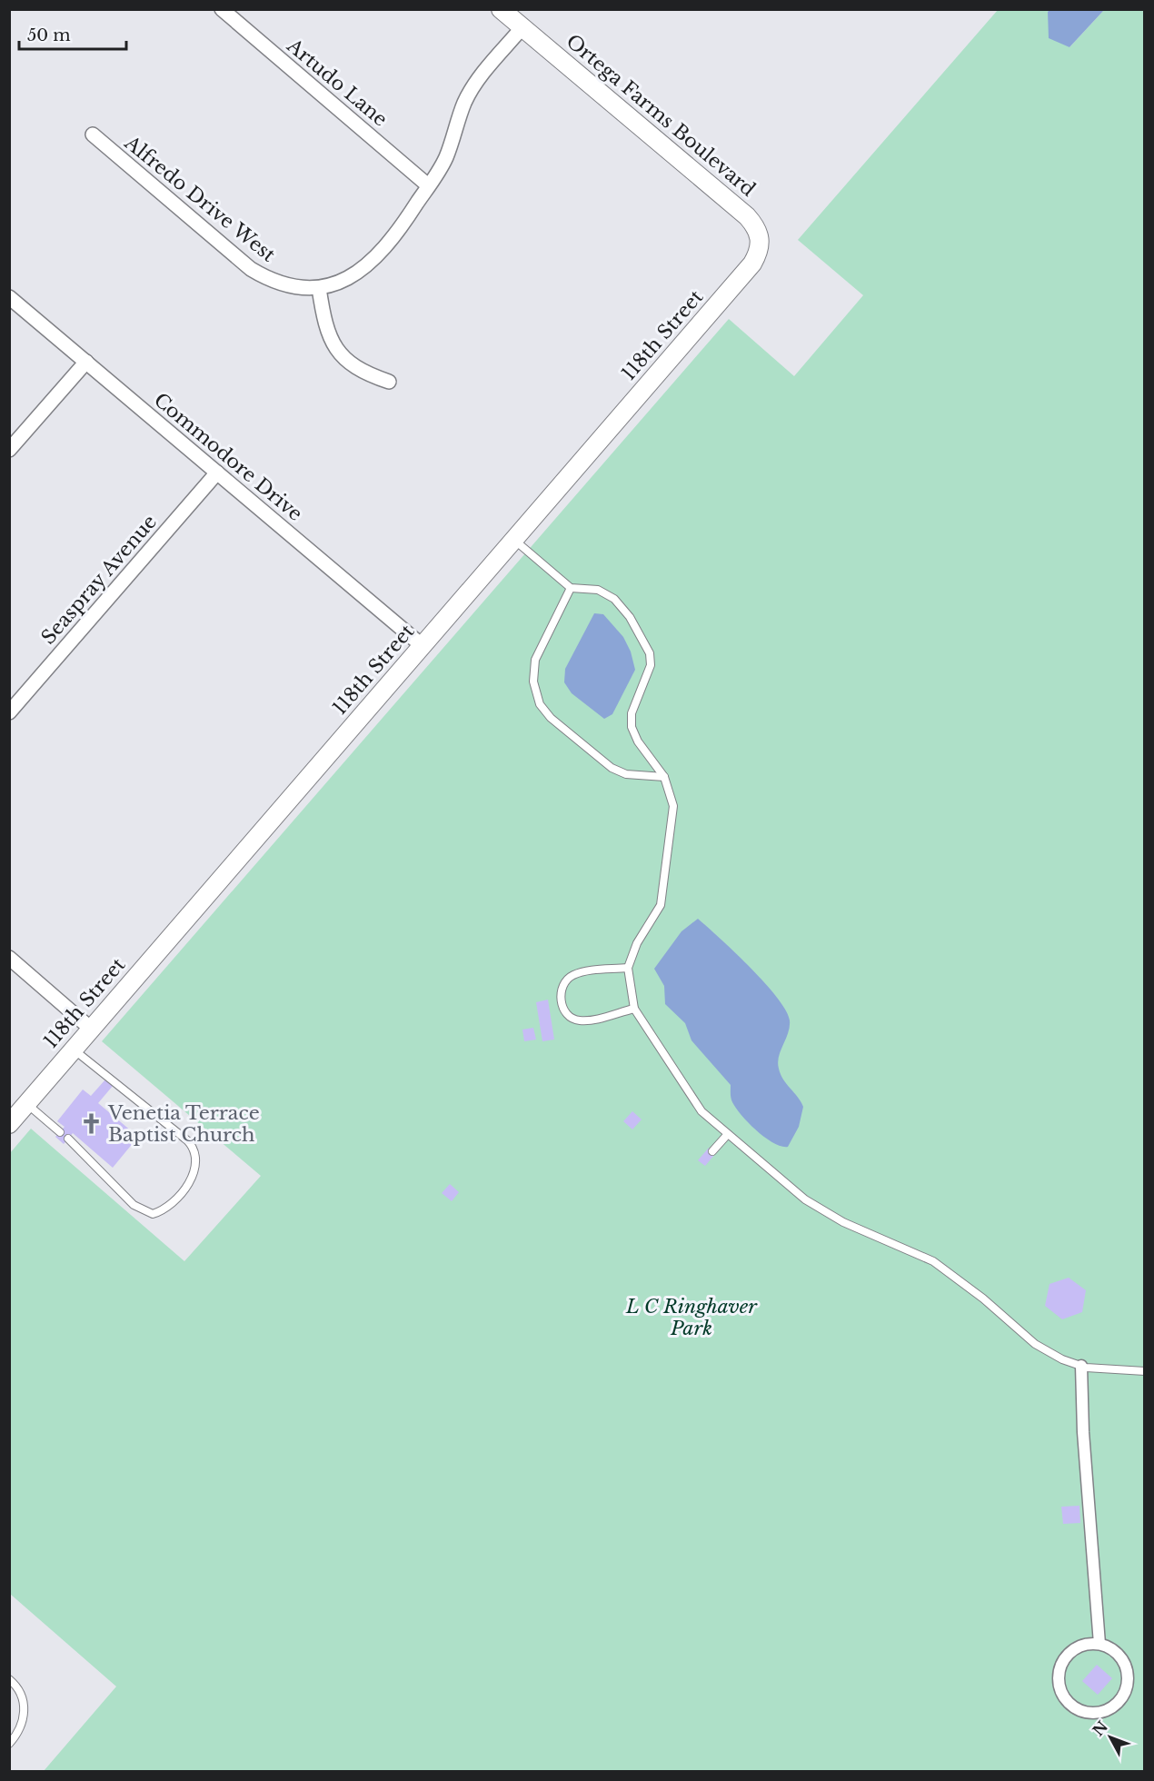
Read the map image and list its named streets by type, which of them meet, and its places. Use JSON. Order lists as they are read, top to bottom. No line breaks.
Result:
{"streets":{"street":["Artudo Lane","Ortega Farms Boulevard","Alfredo Drive West","118th Street","Commodore Drive","Seaspray Avenue"]},"crossings":[["Ortega Farms Boulevard","118th Street"],["118th Street","Commodore Drive"],["Commodore Drive","Seaspray Avenue"]],"parks":["L C Ringhaver Park"],"places":{"church":["Venetia Terrace Baptist Church"]},"scale_bar":"50 m","north":"top left"}
